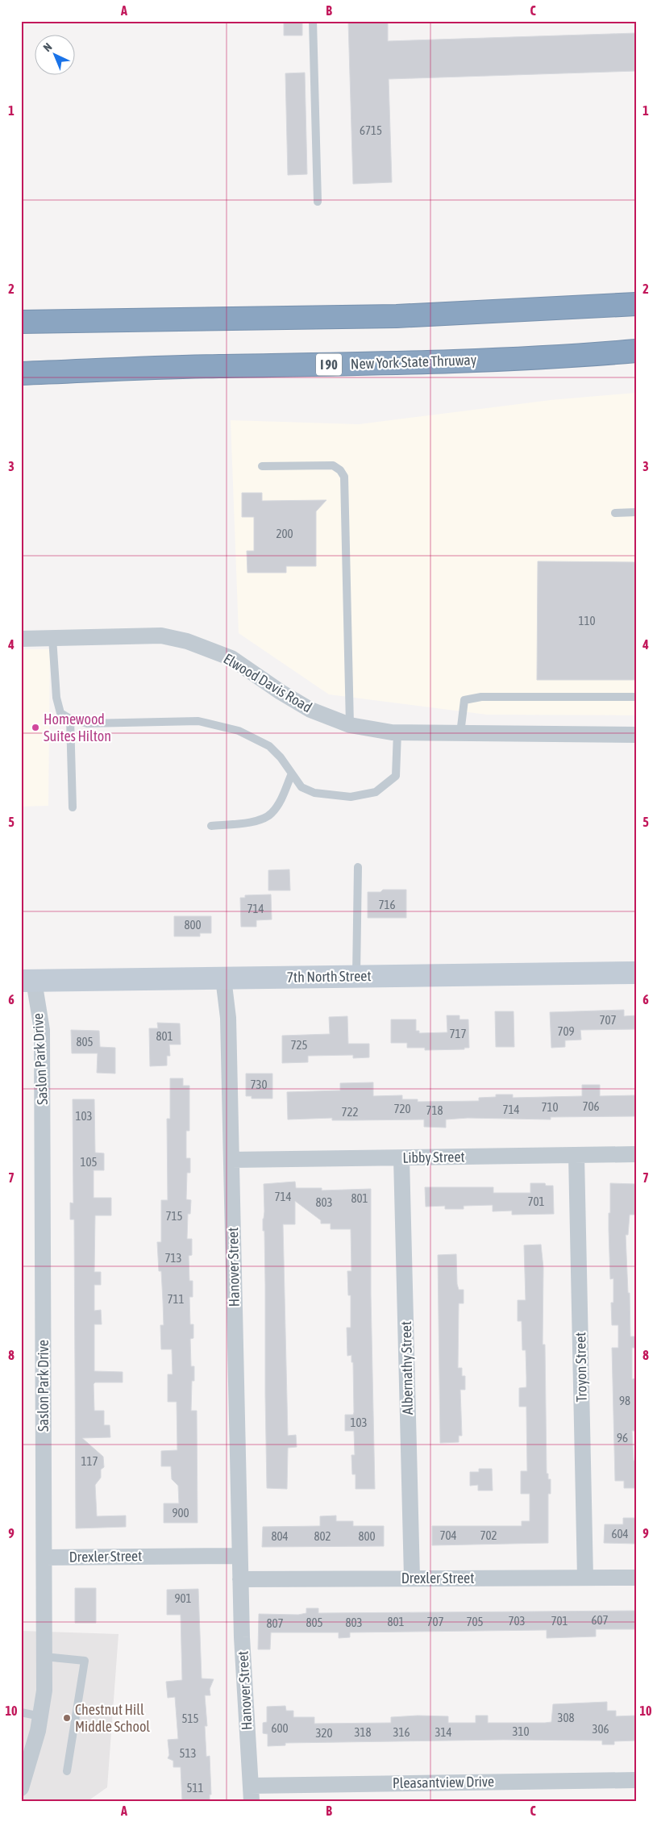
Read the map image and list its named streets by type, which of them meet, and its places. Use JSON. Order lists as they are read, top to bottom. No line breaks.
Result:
{"streets":{"highway":["New York State Thruway","I 90"],"street":["Elwood Davis Road","7th North Street","Saslon Park Drive","Libby Street","Hanover Street","Troyon Street","Albernathy Street","Drexler Street","Pleasantview Drive"]},"crossings":[["7th North Street","Saslon Park Drive"],["7th North Street","Hanover Street"],["Saslon Park Drive","Drexler Street"],["Libby Street","Hanover Street"],["Libby Street","Troyon Street"],["Libby Street","Albernathy Street"],["Hanover Street","Drexler Street"],["Hanover Street","Pleasantview Drive"],["Troyon Street","Drexler Street"],["Albernathy Street","Drexler Street"]],"places":["Homewood Suites Hilton","Chestnut Hill Middle School"],"house_numbers":["6715","200","110","716","714","800","707","709","717","801","805","725","730","706","710","720","714","718","722","103","105","714","801","701","803","715","713","711","98","103","96","117","900","604","704","702","804","802","800","901","607","703","701","801","707","705","805","803","807","308","515","600","306","310","318","316","314","320","513","511"],"north":"top left","grid":{"columns":["A","B","C"],"rows":["1","2","3","4","5","6","7","8","9","10"]}}
